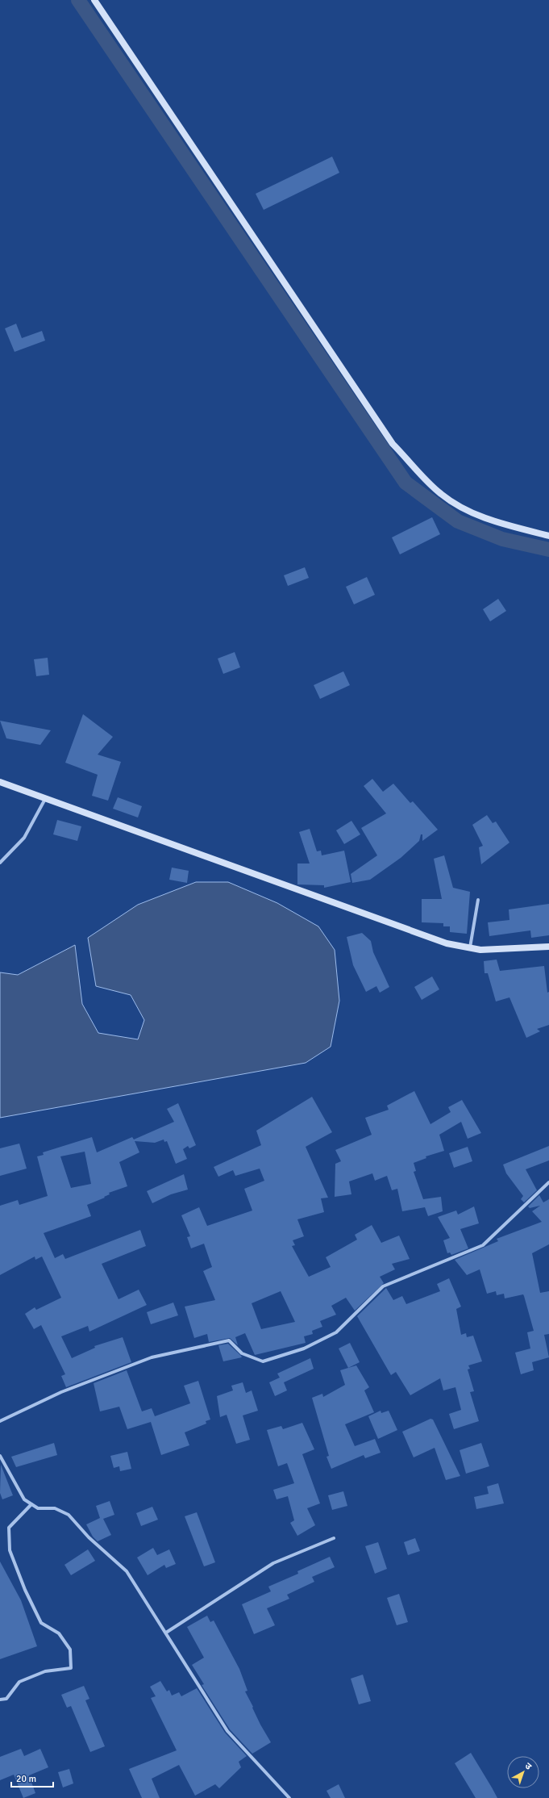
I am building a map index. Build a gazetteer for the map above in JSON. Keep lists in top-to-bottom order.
{
  "scale_bar": "20 m",
  "north": "top right"
}
